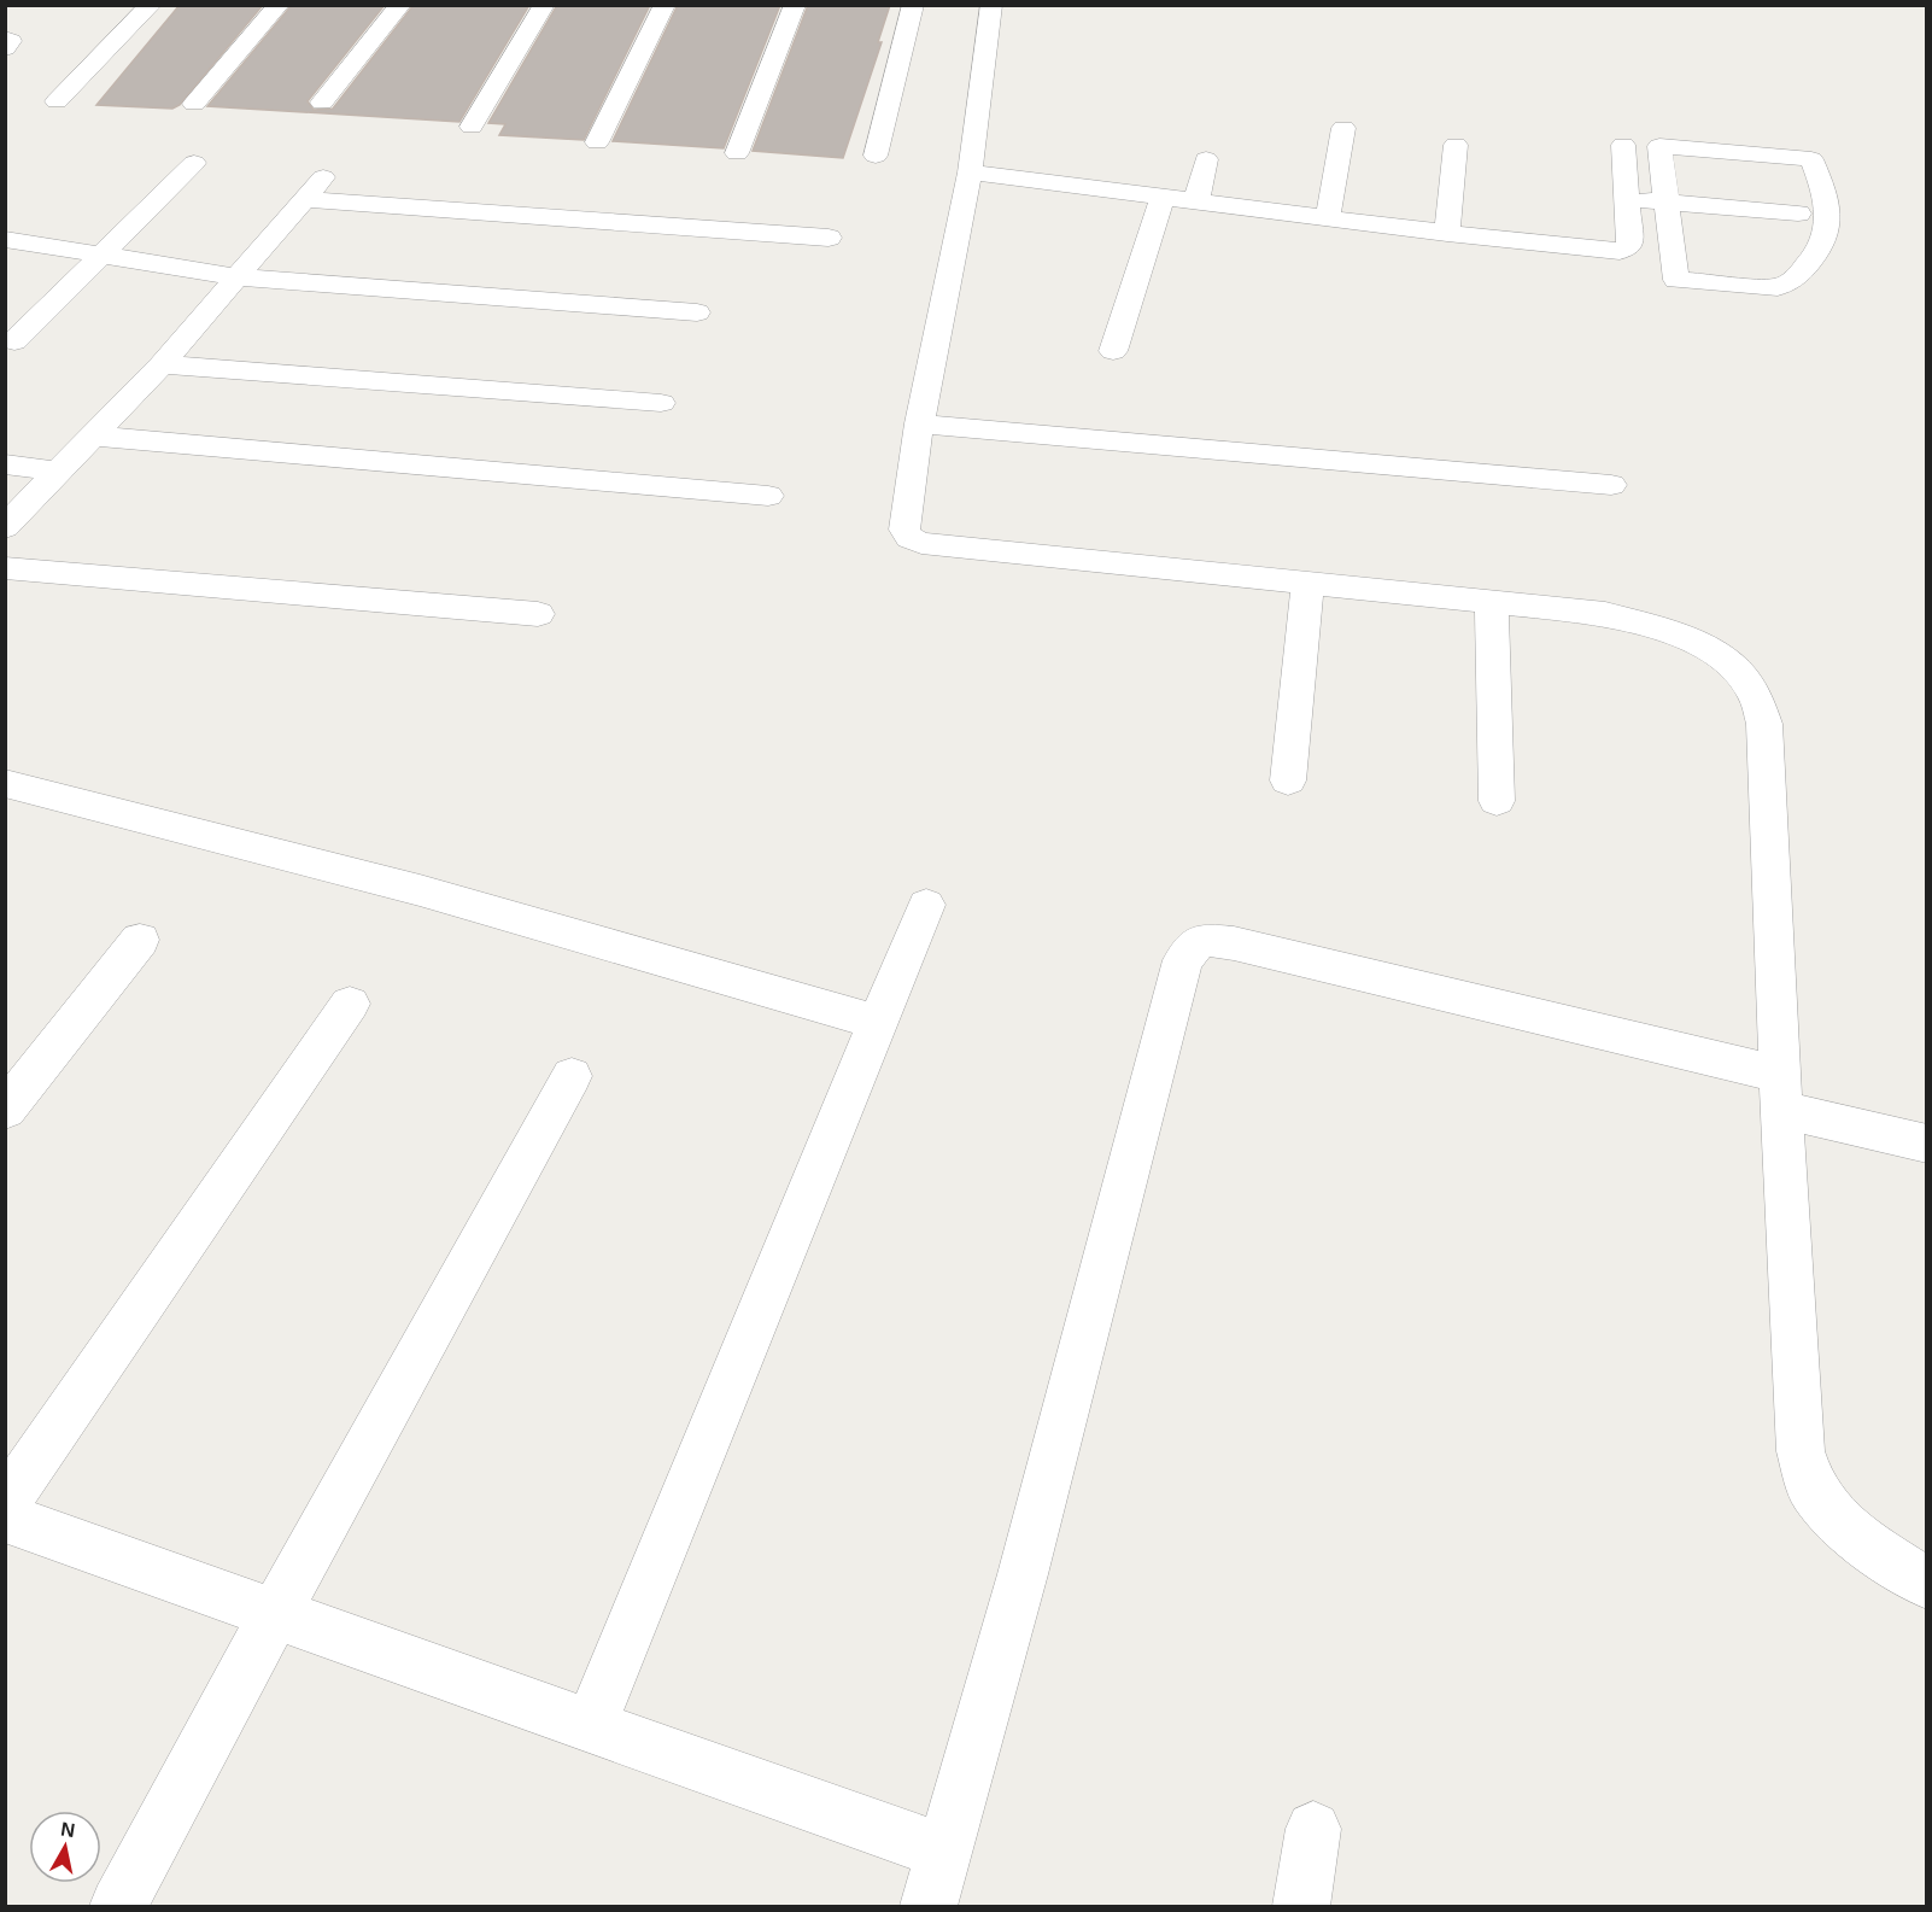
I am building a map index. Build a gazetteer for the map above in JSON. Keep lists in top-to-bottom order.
{
  "north": "top"
}
